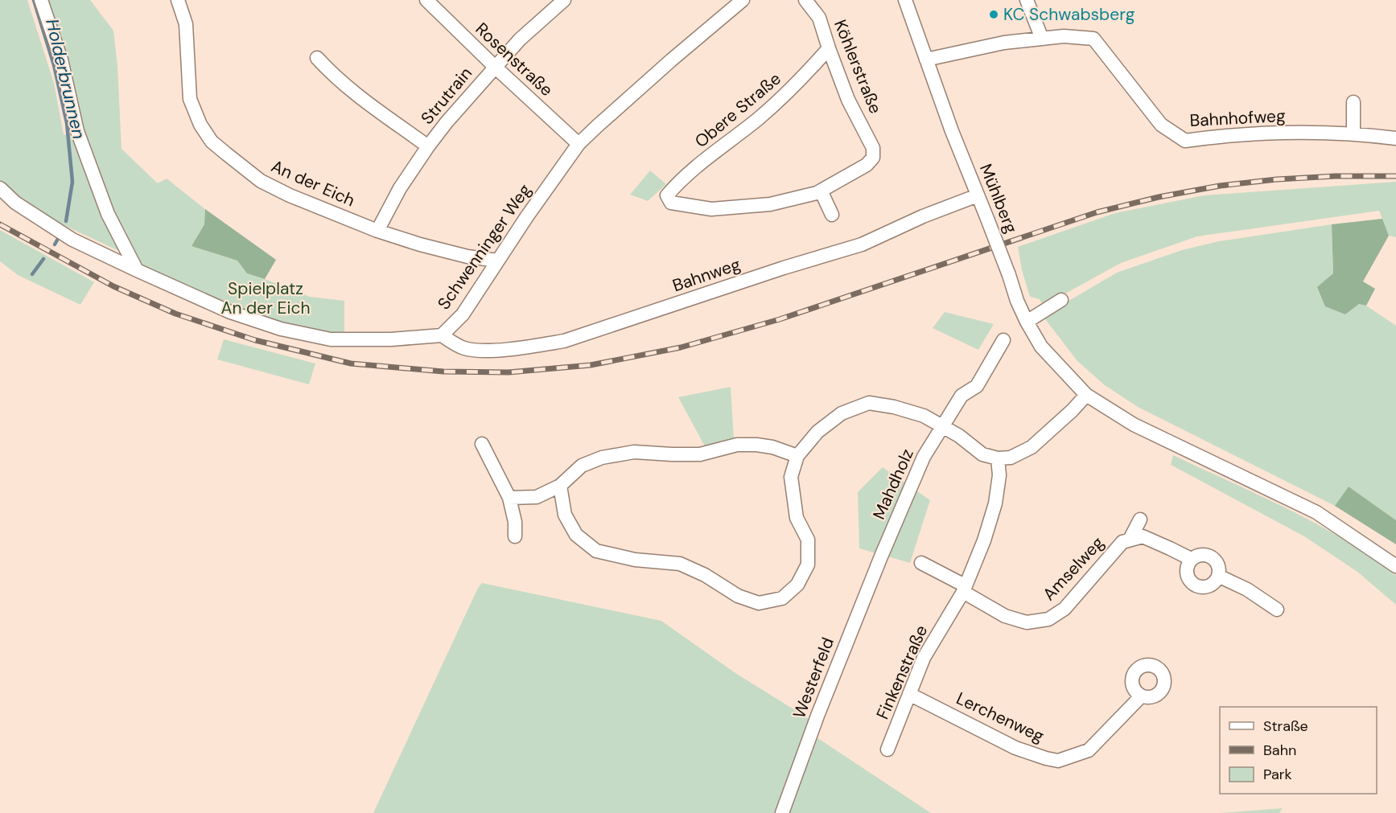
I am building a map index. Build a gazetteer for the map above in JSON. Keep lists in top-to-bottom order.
{
  "streets": {
    "street": [
      "Rosenstraße",
      "Köhlerstraße",
      "Strutrain",
      "Obere Straße",
      "Bahnhofweg",
      "An der Eich",
      "Mühlberg",
      "Schwenninger Weg",
      "Bahnweg",
      "Mahdholz",
      "Amselweg",
      "Finkenstraße",
      "Westerfeld",
      "Lerchenweg"
    ]
  },
  "crossings": [
    ["Rosenstraße", "Strutrain"],
    ["Rosenstraße", "Schwenninger Weg"],
    ["Köhlerstraße", "Obere Straße"],
    ["Strutrain", "An der Eich"],
    ["Bahnhofweg", "Mühlberg"],
    ["An der Eich", "Schwenninger Weg"],
    ["Mühlberg", "Bahnweg"],
    ["Schwenninger Weg", "Bahnweg"],
    ["Mahdholz", "Westerfeld"],
    ["Amselweg", "Finkenstraße"],
    ["Finkenstraße", "Lerchenweg"]
  ],
  "water": ["Holderbrunnen"],
  "parks": ["Spielplatz An der Eich"],
  "places": ["KC Schwabsberg"],
  "legend": ["Straße", "Bahn", "Park"]
}
